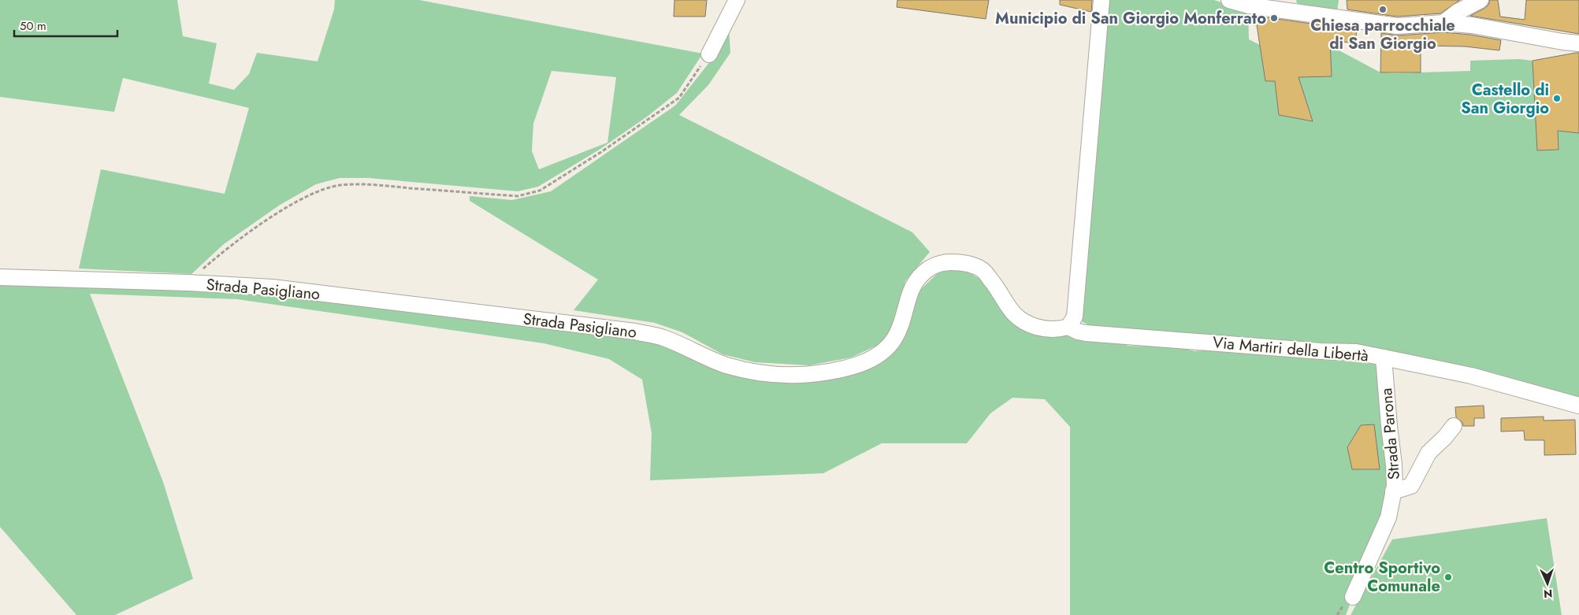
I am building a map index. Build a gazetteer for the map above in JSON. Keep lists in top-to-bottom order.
{
  "streets": {
    "street": ["Strada Pasigliano", "Via Martiri della Libertà", "Strada Parona"]
  },
  "crossings": [
    ["Strada Pasigliano", "Via Martiri della Libertà"],
    ["Via Martiri della Libertà", "Strada Parona"]
  ],
  "places": [
    "Chiesa parrocchiale di San Giorgio",
    "Municipio di San Giorgio Monferrato",
    "Castello di San Giorgio",
    "Centro Sportivo Comunale"
  ],
  "scale_bar": "50 m",
  "north": "bottom"
}
